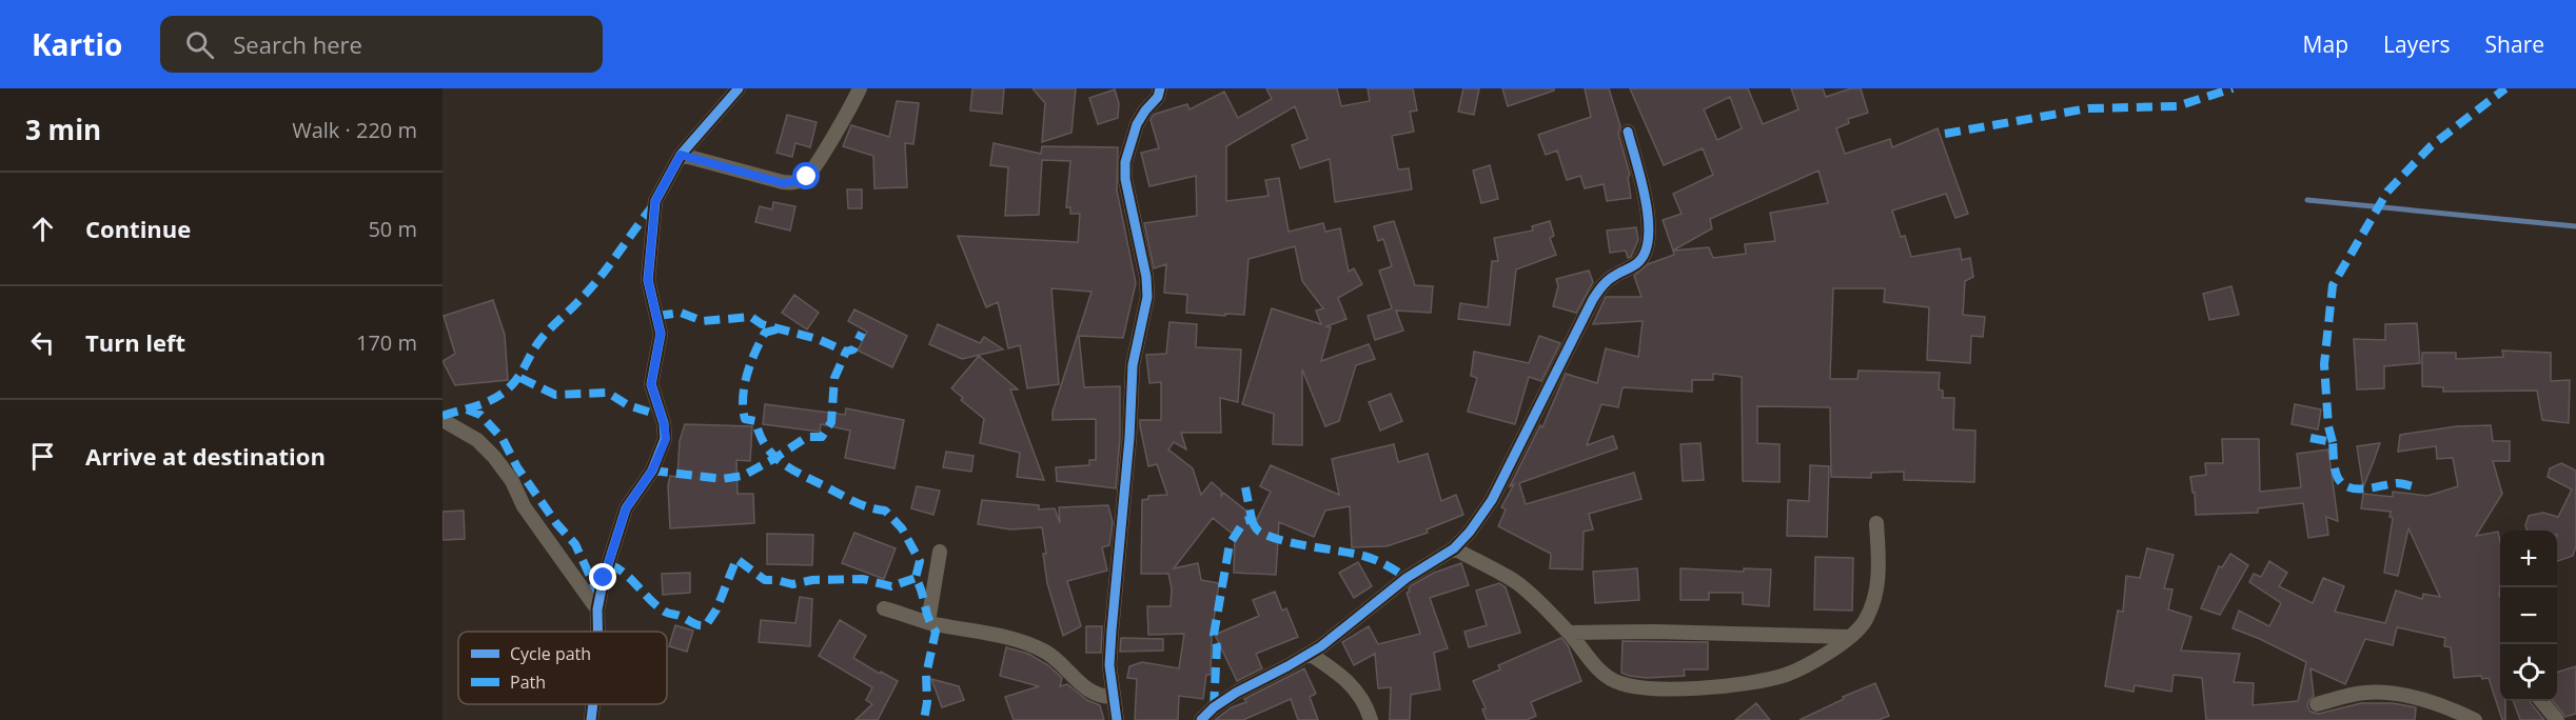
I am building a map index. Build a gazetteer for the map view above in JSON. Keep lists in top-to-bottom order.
{
  "legend": ["Cycle path", "Path"],
  "page": {
    "header": "Kartio",
    "search": "Search here",
    "nav": ["Map", "Layers", "Share"],
    "heading": ["3 min", "Walk · 220 m"],
    "list": [
      ["Continue", "50 m"],
      ["Turn left", "170 m"],
      "Arrive at destination"
    ],
    "map_buttons": ["+", "−"]
  }
}
